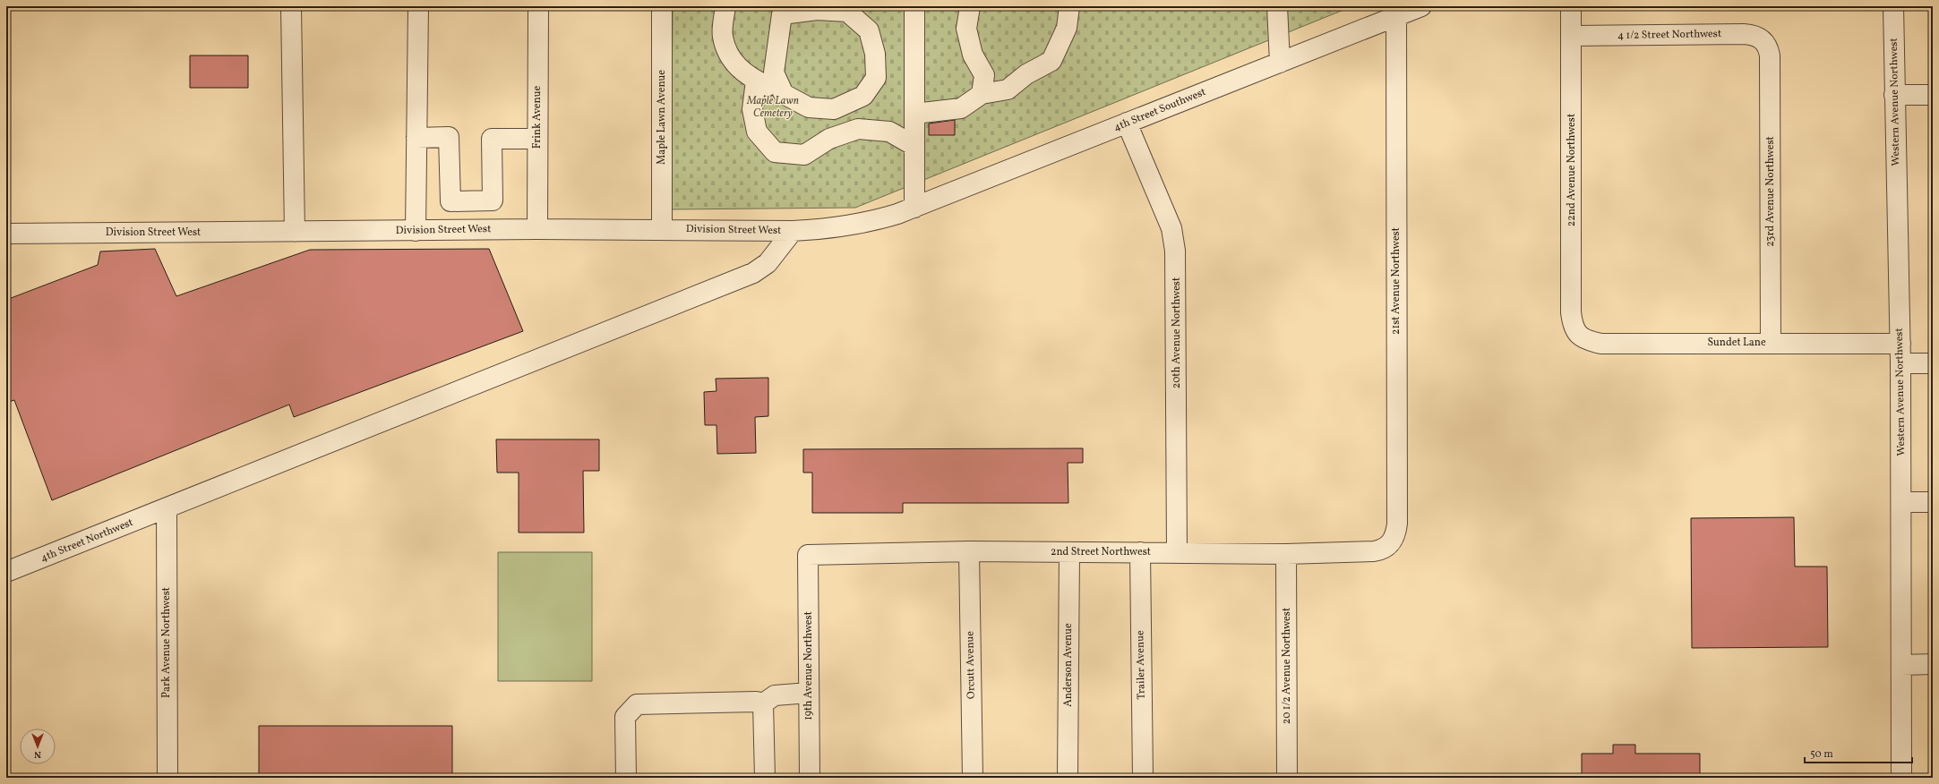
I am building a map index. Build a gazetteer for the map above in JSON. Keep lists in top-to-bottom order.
{
  "streets": {
    "street": [
      "4 1/2 Street Northwest",
      "Western Avenue Northwest",
      "4th Street Southwest",
      "Frink Avenue",
      "Maple Lawn Avenue",
      "22nd Avenue Northwest",
      "23rd Avenue Northwest",
      "Division Street West",
      "21st Avenue Northwest",
      "20th Avenue Northwest",
      "Sundet Lane",
      "4th Street Northwest",
      "2nd Street Northwest",
      "Park Avenue Northwest",
      "Orcutt Avenue",
      "Anderson Avenue",
      "Trailer Avenue",
      "19th Avenue Northwest",
      "20 1/2 Avenue Northwest"
    ]
  },
  "crossings": [
    ["4 1/2 Street Northwest", "22nd Avenue Northwest"],
    ["4 1/2 Street Northwest", "23rd Avenue Northwest"],
    ["Western Avenue Northwest", "Sundet Lane"],
    ["4th Street Southwest", "Division Street West"],
    ["4th Street Southwest", "21st Avenue Northwest"],
    ["4th Street Southwest", "20th Avenue Northwest"],
    ["Frink Avenue", "Division Street West"],
    ["Maple Lawn Avenue", "Division Street West"],
    ["22nd Avenue Northwest", "Sundet Lane"],
    ["23rd Avenue Northwest", "Sundet Lane"],
    ["Division Street West", "4th Street Northwest"],
    ["Division Street West", "Park Avenue Northwest"],
    ["21st Avenue Northwest", "2nd Street Northwest"],
    ["20th Avenue Northwest", "2nd Street Northwest"],
    ["4th Street Northwest", "Park Avenue Northwest"],
    ["2nd Street Northwest", "Orcutt Avenue"],
    ["2nd Street Northwest", "Anderson Avenue"],
    ["2nd Street Northwest", "Trailer Avenue"],
    ["2nd Street Northwest", "19th Avenue Northwest"],
    ["2nd Street Northwest", "20 1/2 Avenue Northwest"]
  ],
  "parks": ["Maple Lawn Cemetery"],
  "scale_bar": "50 m",
  "north": "bottom"
}
